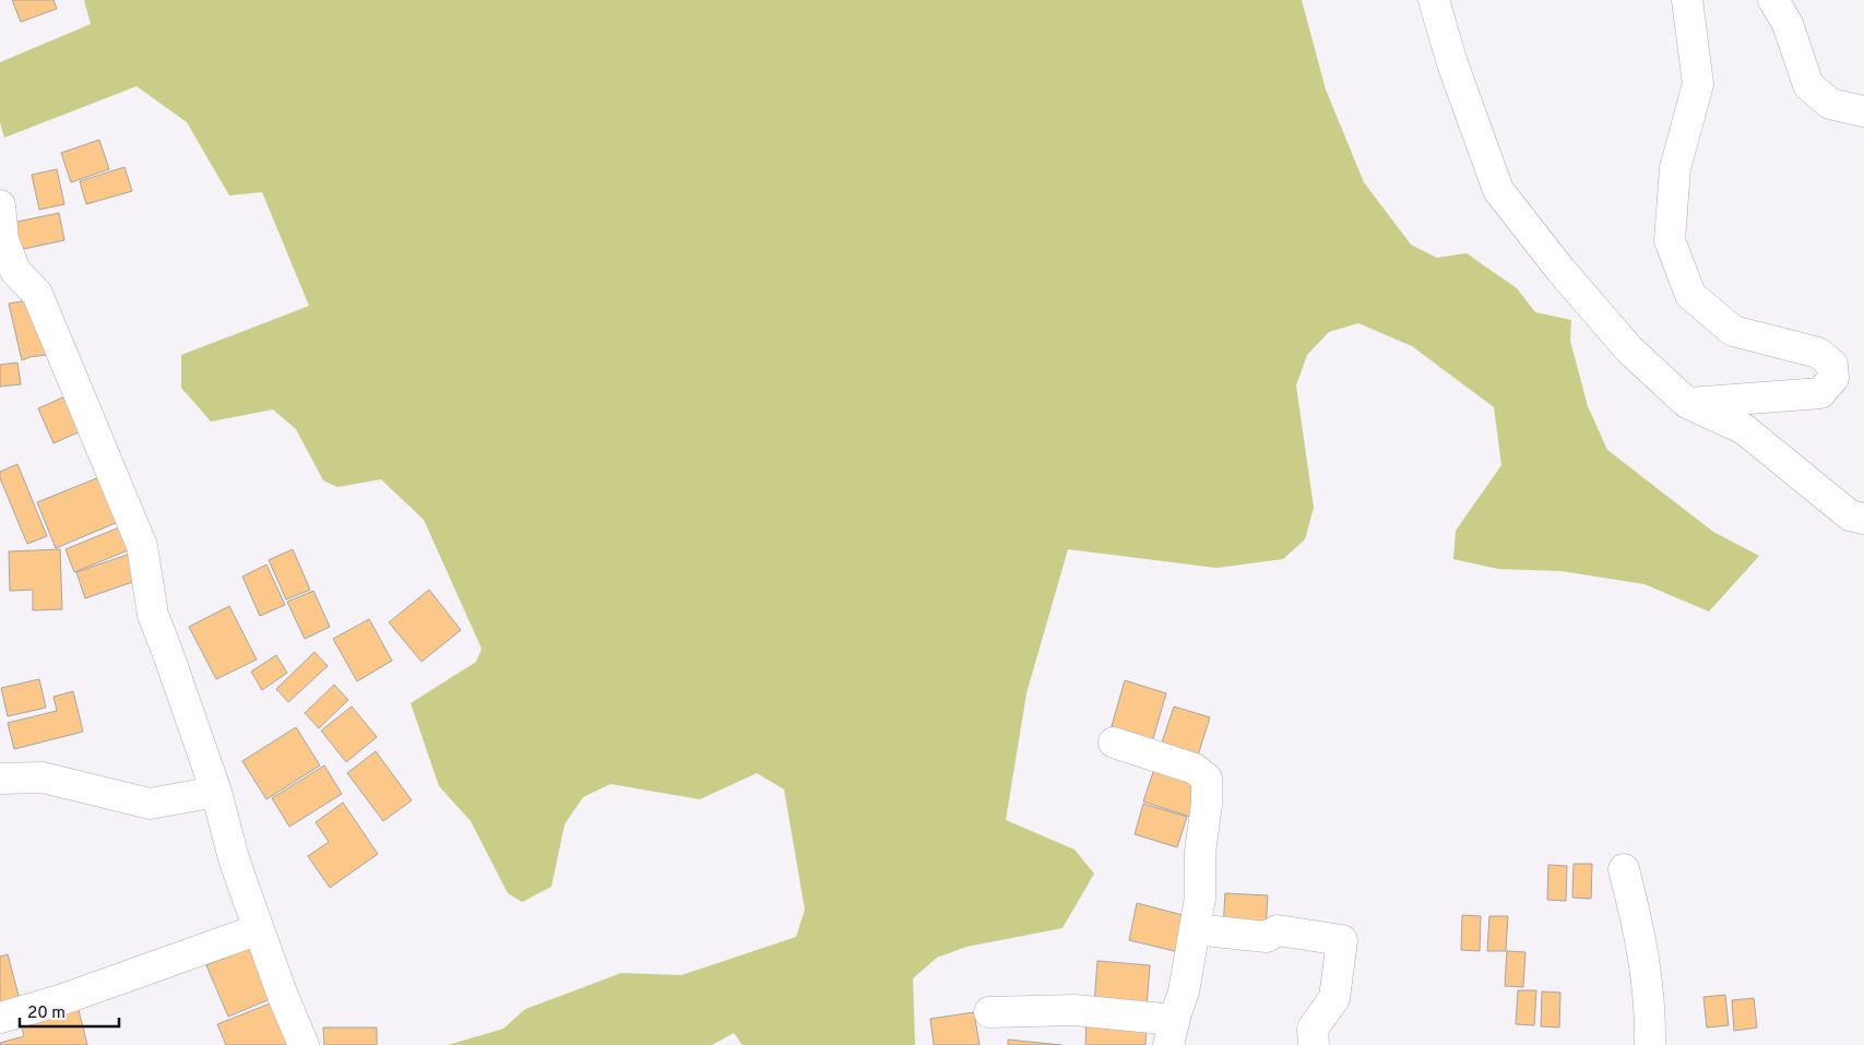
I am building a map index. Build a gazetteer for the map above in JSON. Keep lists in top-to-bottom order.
{
  "scale_bar": "20 m"
}
